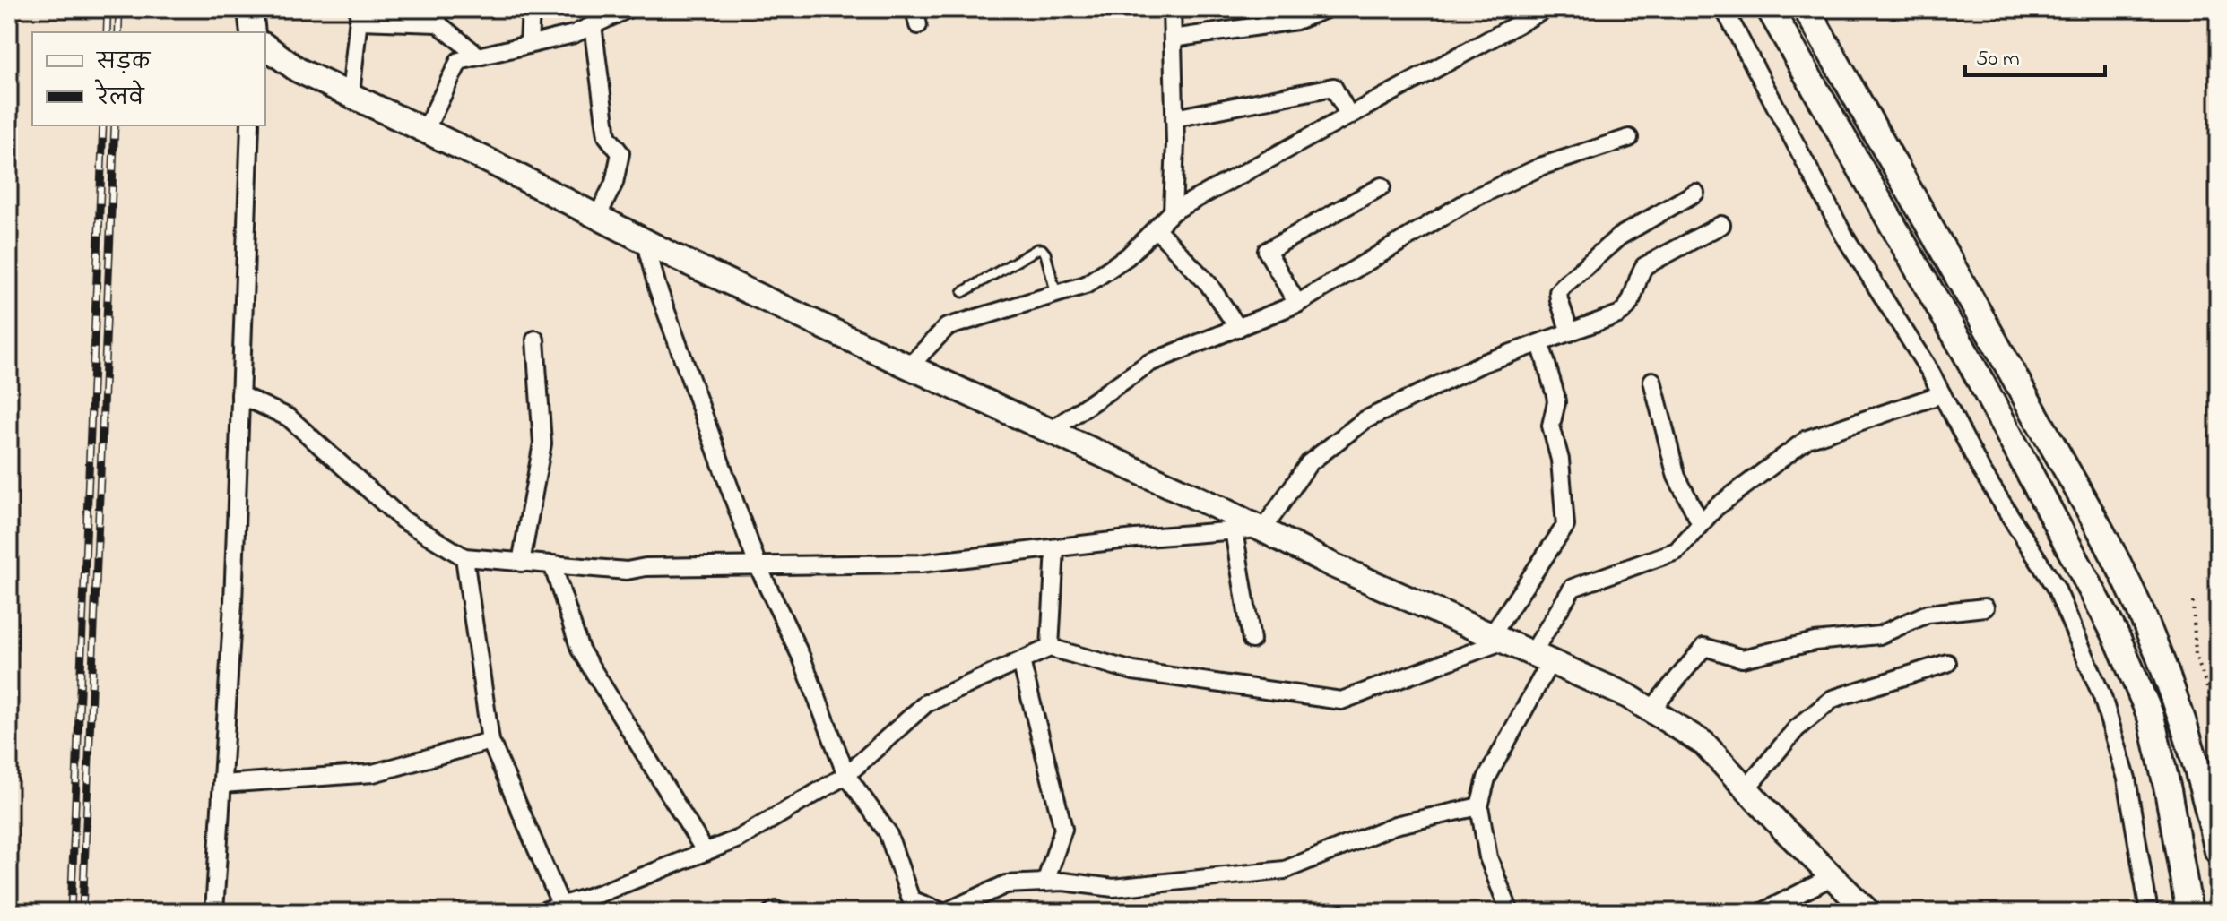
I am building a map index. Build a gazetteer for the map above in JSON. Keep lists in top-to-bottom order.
{
  "legend": ["सड़क", "रेलवे"],
  "scale_bar": "50 m"
}
